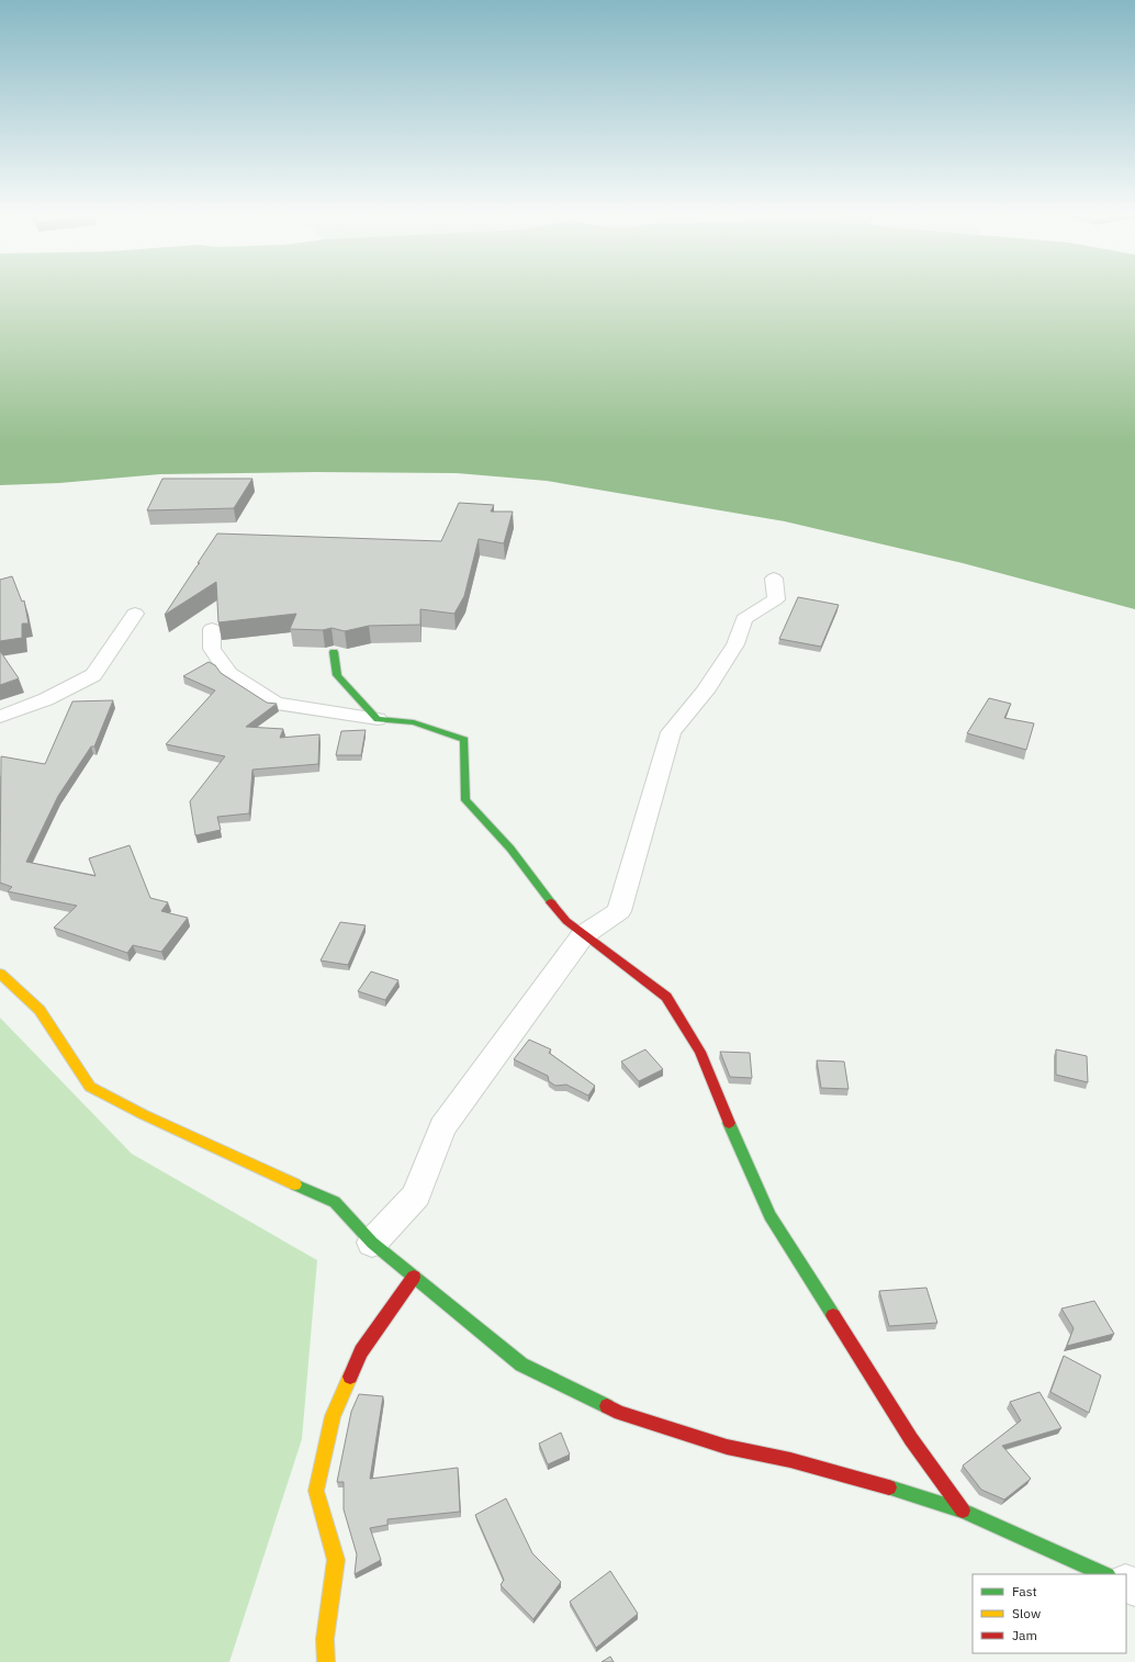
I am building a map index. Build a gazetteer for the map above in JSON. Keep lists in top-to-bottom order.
{
  "legend": ["Fast", "Slow", "Jam"]
}
